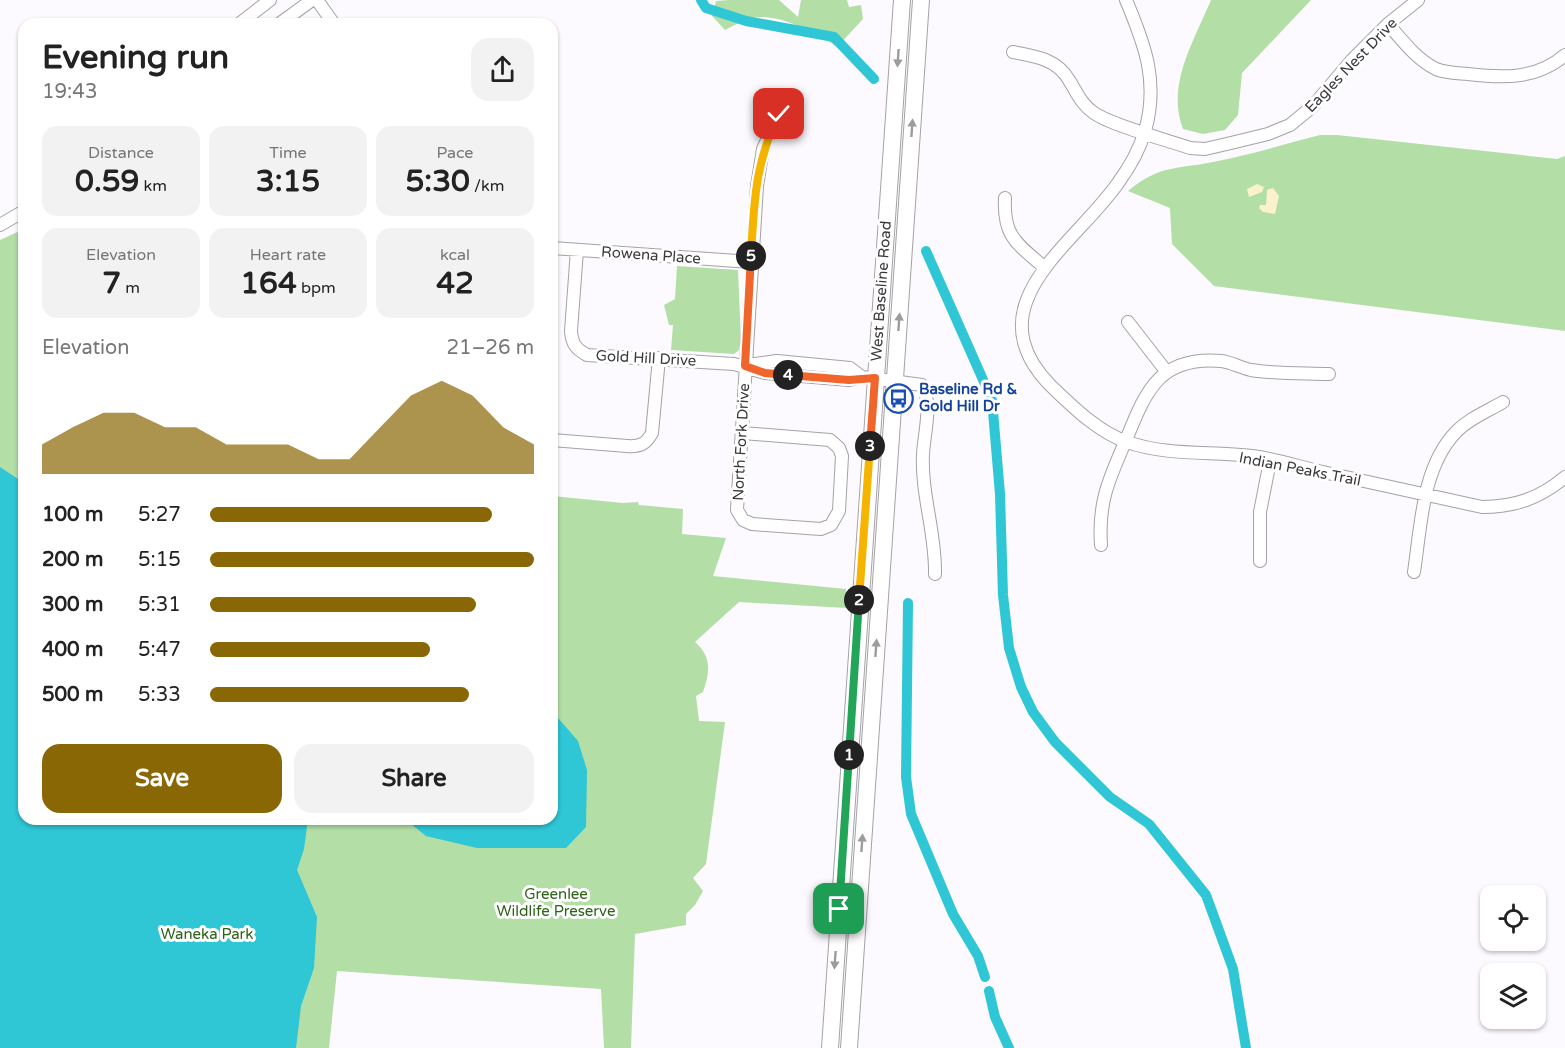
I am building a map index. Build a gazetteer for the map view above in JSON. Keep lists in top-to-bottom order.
{
  "streets": {
    "main road": ["West Baseline Road"],
    "street": [
      "Eagles Nest Drive",
      "Rowena Place",
      "Gold Hill Drive",
      "North Fork Drive",
      "Indian Peaks Trail"
    ]
  },
  "crossings": [
    ["Eagles Nest Drive", "Indian Peaks Trail"],
    ["Rowena Place", "Gold Hill Drive"],
    ["Rowena Place", "North Fork Drive"],
    ["West Baseline Road", "Gold Hill Drive"],
    ["Gold Hill Drive", "North Fork Drive"]
  ],
  "parks": ["Greenlee Wildlife Preserve", "Waneka Park"],
  "places": {
    "bus stop": ["Baseline Rd & Gold Hill Dr"]
  },
  "page": {
    "heading": ["Evening run", "19:43"],
    "stats": [
      ["Distance", "0.59 km"],
      ["Time", "3:15"],
      ["Pace", "5:30 /km"],
      ["Elevation", "7 m"],
      ["Heart rate", "164 bpm"],
      ["kcal", "42"]
    ],
    "pins": [
      "5",
      "4",
      "3",
      "2",
      "1"
    ],
    "chart": ["Elevation", "21–26 m"],
    "list": [
      {
        "name": "100 m",
        "note": "5:27"
      },
      {
        "name": "200 m",
        "note": "5:15"
      },
      {
        "name": "300 m",
        "note": "5:31"
      },
      {
        "name": "400 m",
        "note": "5:47"
      },
      {
        "name": "500 m",
        "note": "5:33"
      }
    ],
    "buttons": ["Save", "Share"]
  }
}
